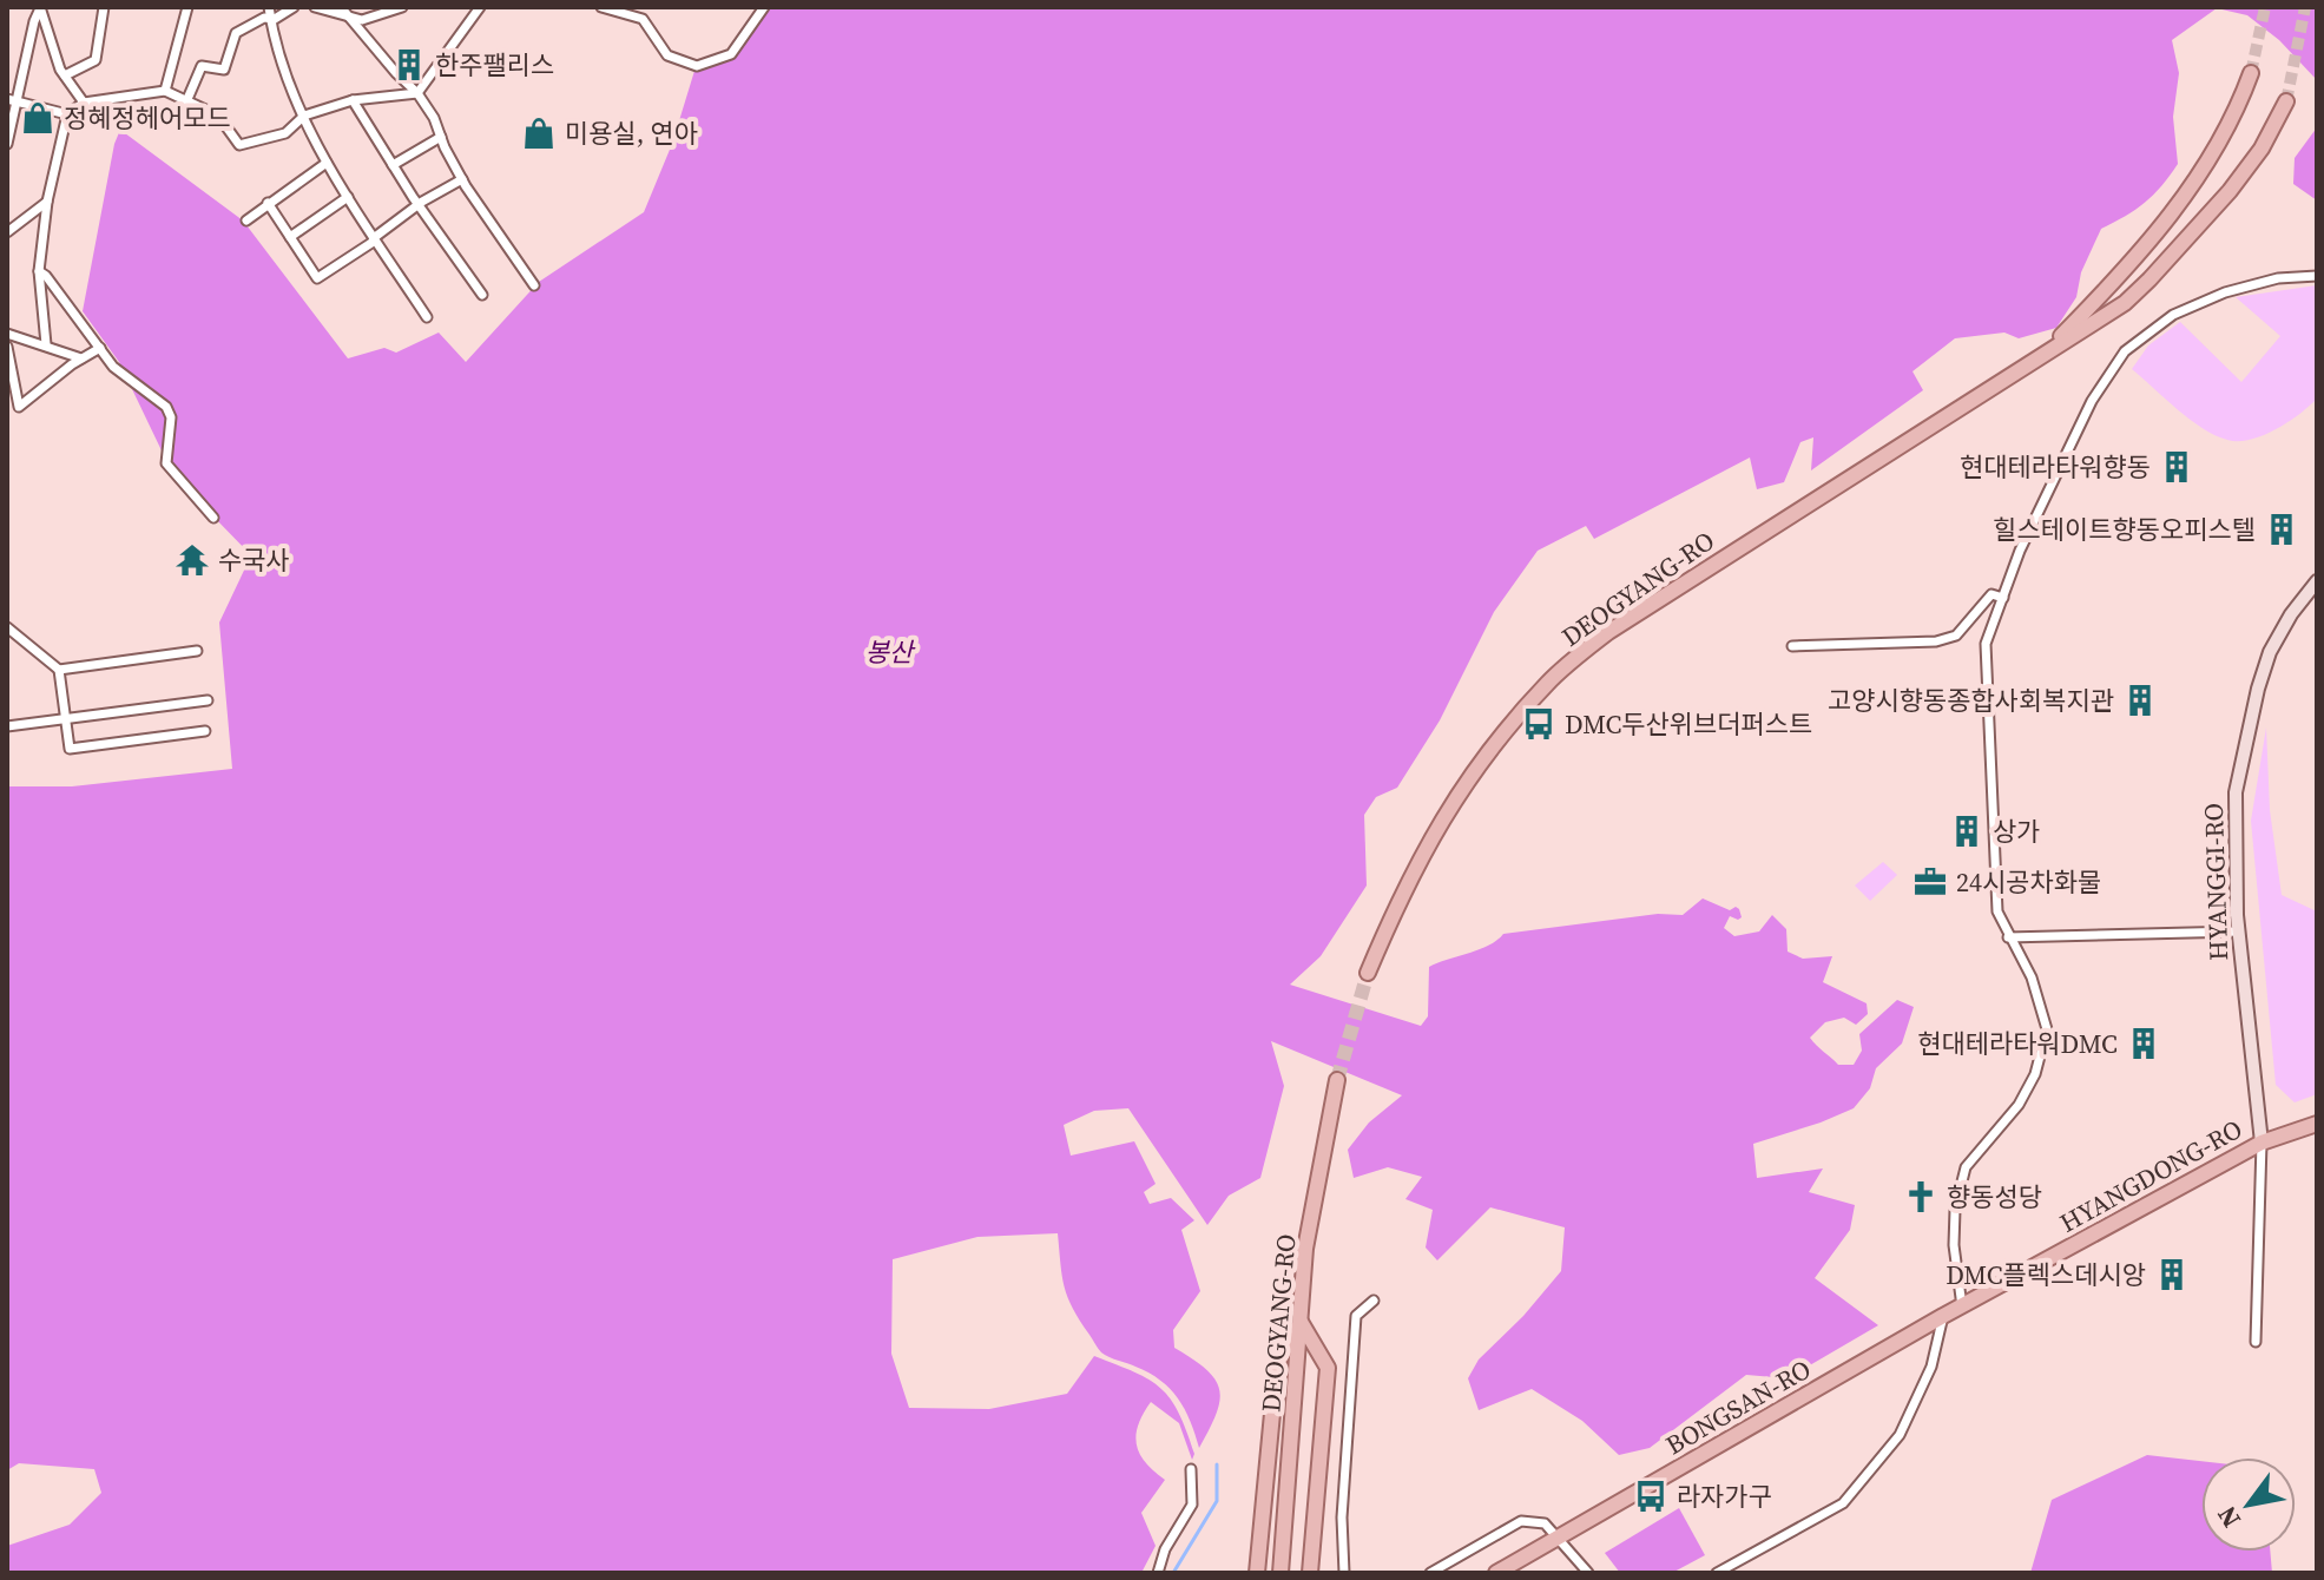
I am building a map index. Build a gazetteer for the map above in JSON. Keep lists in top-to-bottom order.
{
  "streets": {
    "main road": [
      "DEOGYANG-RO",
      "HYANGGI-RO",
      "HYANGDONG-RO",
      "BONGSAN-RO"
    ]
  },
  "crossings": [
    ["HYANGGI-RO", "HYANGDONG-RO"],
    ["HYANGDONG-RO", "BONGSAN-RO"]
  ],
  "parks": ["봉산"],
  "places": {
    "building": [
      "한주팰리스",
      "현대테라타워향동",
      "힐스테이트향동오피스텔",
      "고양시향동종합사회복지관",
      "상가",
      "현대테라타워DMC",
      "DMC플렉스데시앙"
    ],
    "shop": ["정혜정헤어모드", "미용실, 연아"],
    "temple": ["수국사"],
    "bus stop": ["DMC두산위브더퍼스트", "라자가구"],
    "office": ["24시공차화물"],
    "church": ["향동성당"]
  },
  "north": "bottom left"
}
